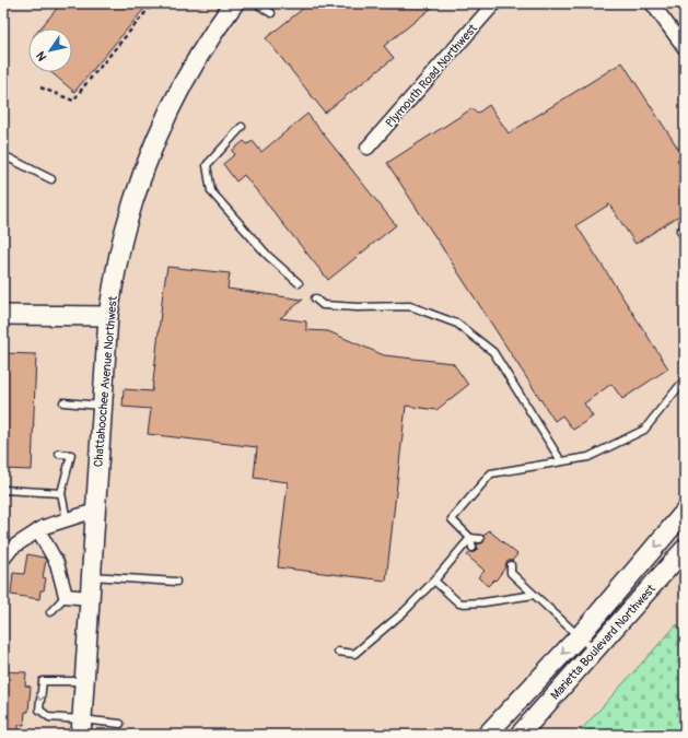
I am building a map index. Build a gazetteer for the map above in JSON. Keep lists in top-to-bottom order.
{
  "streets": {
    "street": ["Plymouth Road Northwest", "Chattahoochee Avenue Northwest", "Marietta Boulevard Northwest"]
  },
  "north": "bottom left"
}
